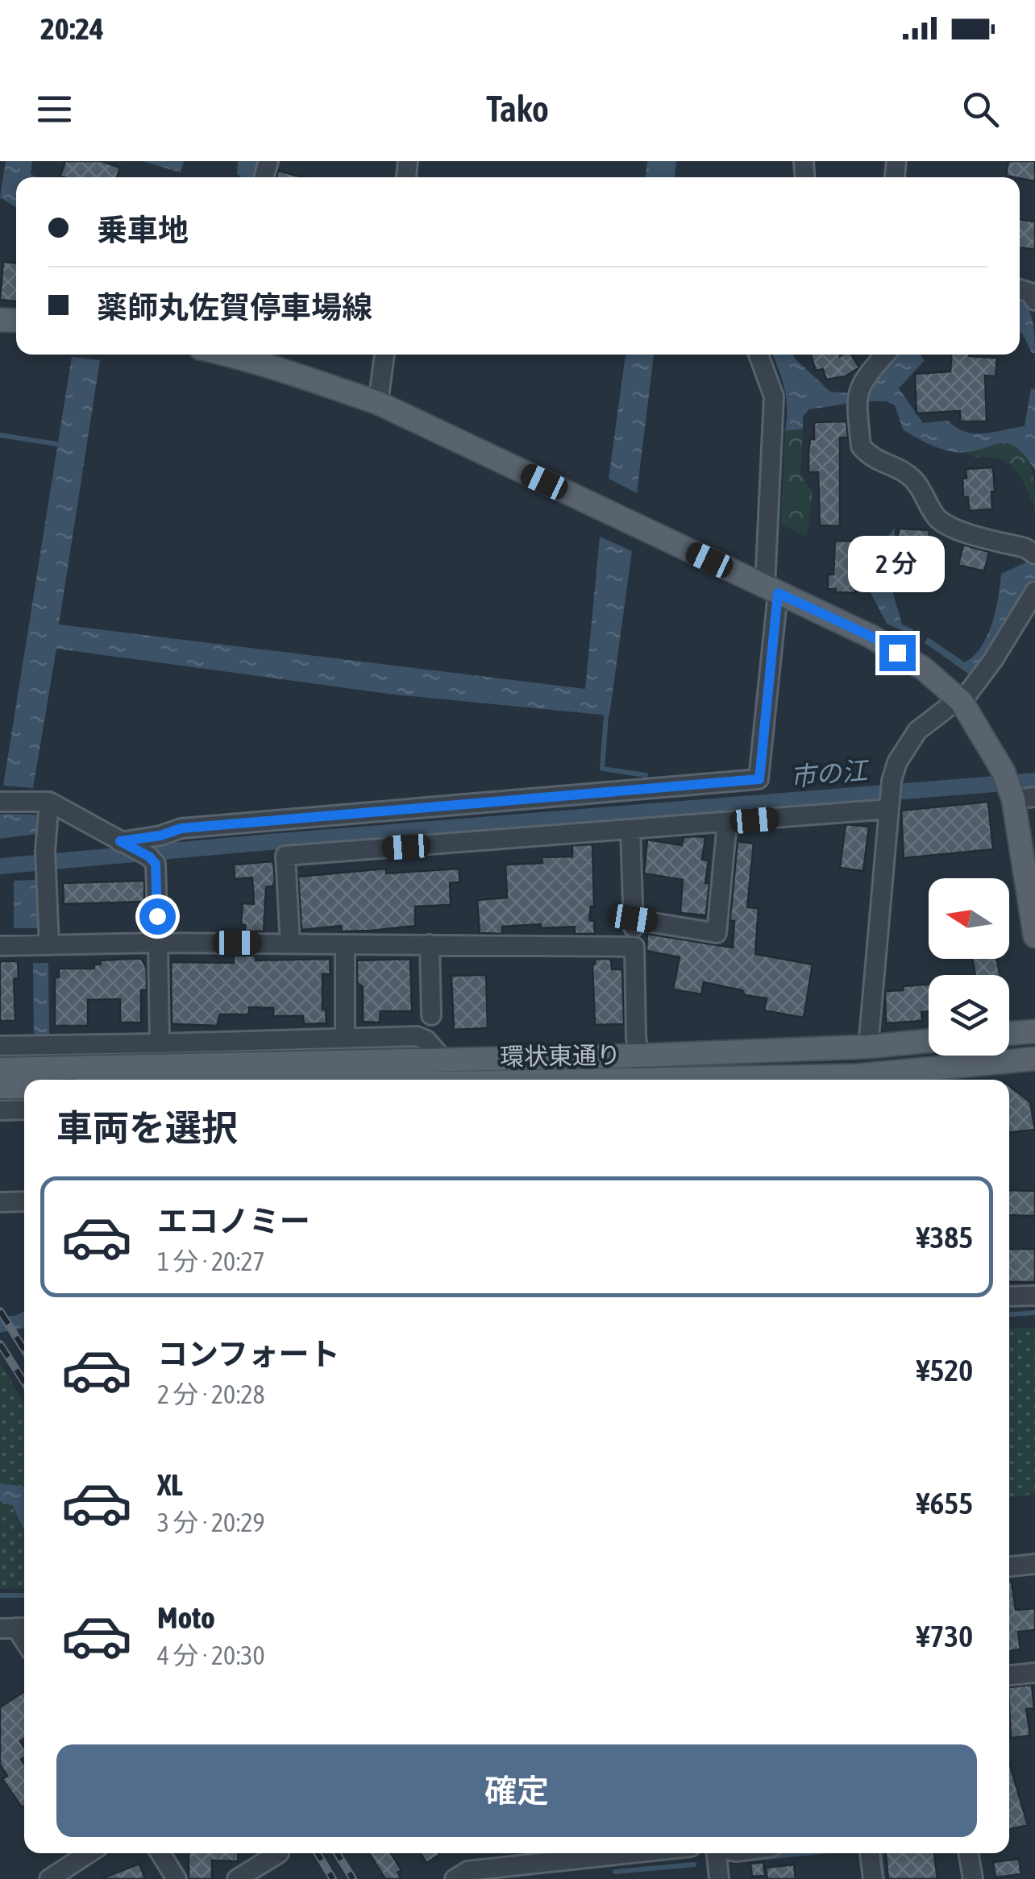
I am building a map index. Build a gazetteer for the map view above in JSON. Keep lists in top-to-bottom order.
{
  "streets": {
    "main road": ["環状東通り"]
  },
  "water": ["市の江"],
  "north": "left",
  "page": {
    "status": "20:24",
    "header": "Tako",
    "banner": ["乗車地", "薬師丸佐賀停車場線"],
    "bubble": "2 分",
    "heading": "車両を選択",
    "list": [
      {
        "name": "エコノミー",
        "note": "1 分 · 20:27",
        "value": "¥385"
      },
      {
        "name": "コンフォート",
        "note": "2 分 · 20:28",
        "value": "¥520"
      },
      {
        "name": "XL",
        "note": "3 分 · 20:29",
        "value": "¥655"
      },
      {
        "name": "Moto",
        "note": "4 分 · 20:30",
        "value": "¥730"
      }
    ],
    "buttons": "確定"
  }
}
